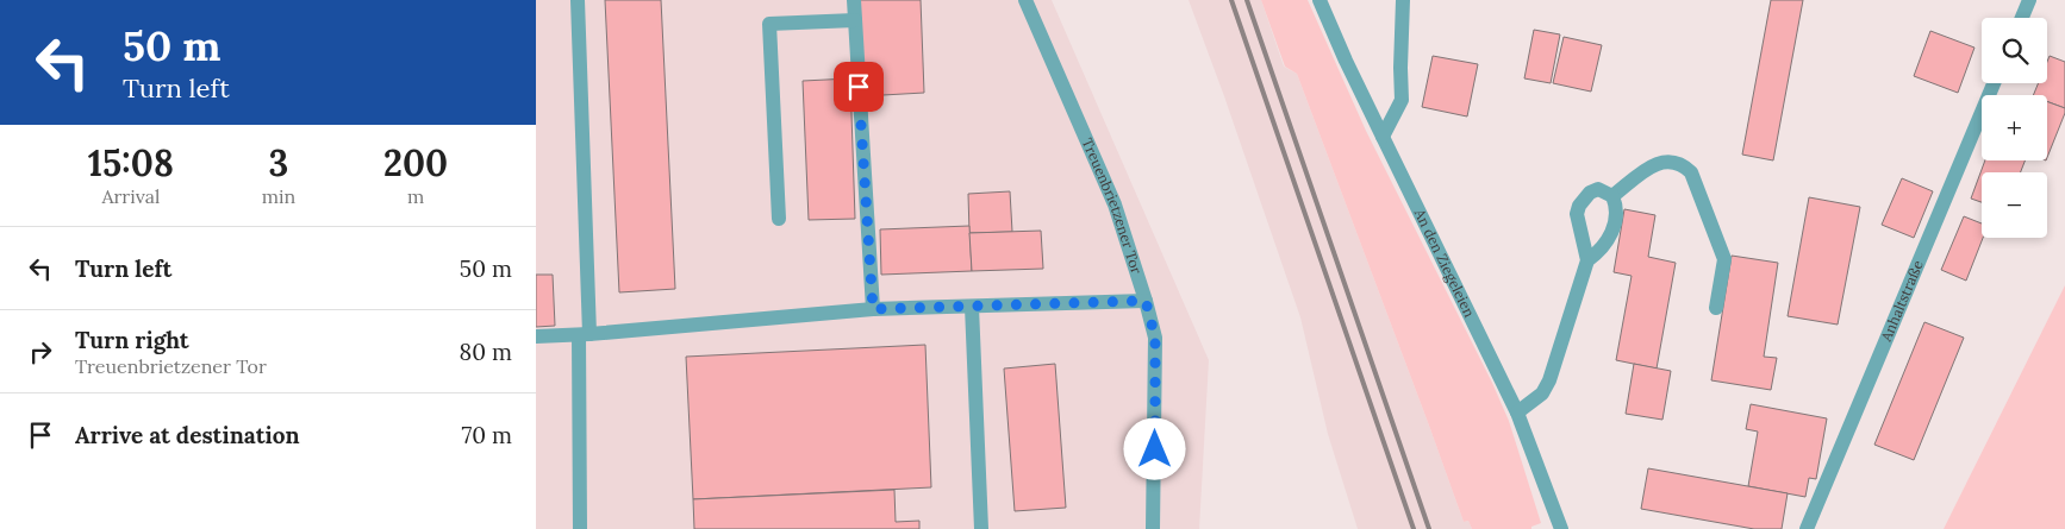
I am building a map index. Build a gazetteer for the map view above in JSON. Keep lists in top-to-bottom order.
{
  "streets": {
    "street": ["Treuenbrietzener Tor", "An den Ziegeleien", "Anhaltstraße"]
  },
  "page": {
    "turn": ["50 m", "Turn left"],
    "map_buttons": ["+", "−"],
    "eta": [
      "15:08",
      "Arrival",
      "3",
      "min",
      "200",
      "m"
    ],
    "list": [
      {
        "name": "Turn left",
        "value": "50 m"
      },
      {
        "name": "Turn right",
        "note": "Treuenbrietzener Tor",
        "value": "80 m"
      },
      {
        "name": "Arrive at destination",
        "value": "70 m"
      }
    ]
  }
}
